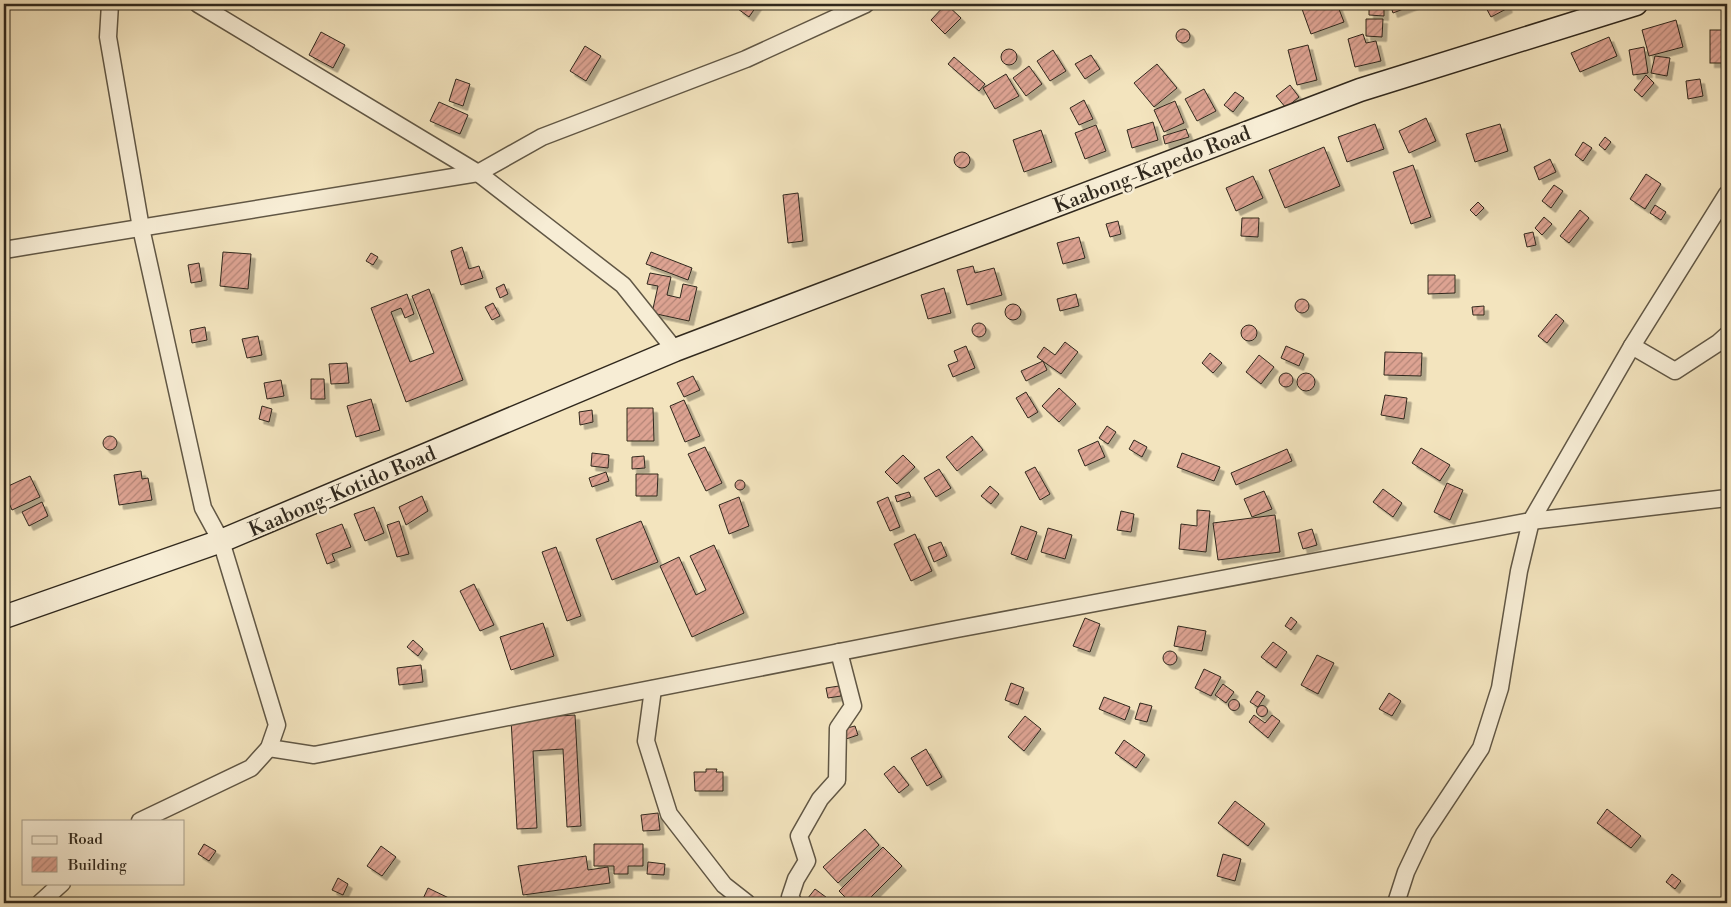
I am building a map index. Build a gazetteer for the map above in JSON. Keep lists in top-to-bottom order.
{
  "streets": {
    "main road": ["Kaabong-Kapedo Road", "Kaabong-Kotido Road"]
  },
  "crossings": [
    ["Kaabong-Kapedo Road", "Kaabong-Kotido Road"]
  ],
  "legend": ["Road", "Building"]
}
